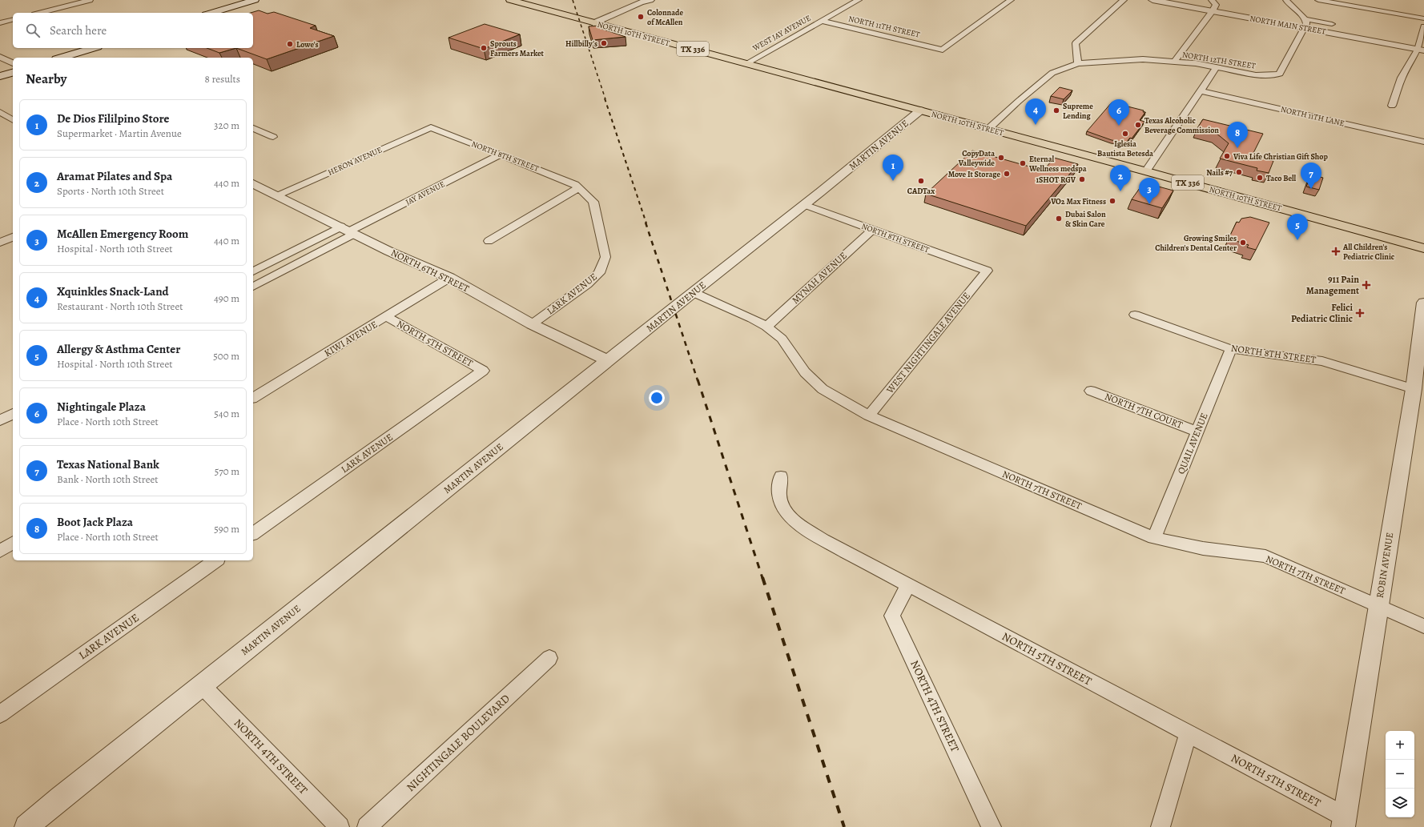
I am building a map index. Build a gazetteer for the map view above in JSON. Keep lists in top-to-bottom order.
{
  "streets": {
    "main road": ["NORTH 10TH STREET", "TX 336"],
    "street": [
      "NORTH MAIN STREET",
      "NORTH 11TH STREET",
      "WEST JAY AVENUE",
      "NORTH 12TH STREET",
      "NORTH 11TH LANE",
      "MARTIN AVENUE",
      "NORTH 8TH STREET",
      "HERON AVENUE",
      "JAY AVENUE",
      "NORTH 6TH STREET",
      "MYNAH AVENUE",
      "LARK AVENUE",
      "KIWI AVENUE",
      "WEST NIGHTINGALE AVENUE",
      "NORTH 5TH STREET",
      "NORTH 7TH COURT",
      "QUAIL AVENUE",
      "NORTH 7TH STREET",
      "ROBIN AVENUE",
      "NORTH 4TH STREET",
      "NIGHTINGALE BOULEVARD"
    ]
  },
  "crossings": [
    ["NORTH MAIN STREET", "NORTH 12TH STREET"],
    ["NORTH 11TH STREET", "WEST JAY AVENUE"],
    ["WEST JAY AVENUE", "NORTH 10TH STREET"],
    ["NORTH 10TH STREET", "NORTH 12TH STREET"],
    ["NORTH 10TH STREET", "MARTIN AVENUE"],
    ["MARTIN AVENUE", "NORTH 8TH STREET"],
    ["MARTIN AVENUE", "NORTH 6TH STREET"],
    ["MARTIN AVENUE", "NORTH 7TH STREET"],
    ["MARTIN AVENUE", "NORTH 4TH STREET"],
    ["NORTH 8TH STREET", "HERON AVENUE"],
    ["NORTH 8TH STREET", "JAY AVENUE"],
    ["NORTH 8TH STREET", "MYNAH AVENUE"],
    ["NORTH 8TH STREET", "LARK AVENUE"],
    ["NORTH 8TH STREET", "WEST NIGHTINGALE AVENUE"],
    ["NORTH 8TH STREET", "QUAIL AVENUE"],
    ["NORTH 8TH STREET", "ROBIN AVENUE"],
    ["HERON AVENUE", "NORTH 6TH STREET"],
    ["JAY AVENUE", "NORTH 6TH STREET"],
    ["NORTH 6TH STREET", "LARK AVENUE"],
    ["NORTH 6TH STREET", "KIWI AVENUE"],
    ["MYNAH AVENUE", "NORTH 7TH STREET"],
    ["LARK AVENUE", "NORTH 5TH STREET"],
    ["KIWI AVENUE", "NORTH 5TH STREET"],
    ["WEST NIGHTINGALE AVENUE", "NORTH 7TH STREET"],
    ["NORTH 5TH STREET", "ROBIN AVENUE"],
    ["NORTH 5TH STREET", "NORTH 4TH STREET"],
    ["NORTH 7TH COURT", "QUAIL AVENUE"],
    ["QUAIL AVENUE", "NORTH 7TH STREET"],
    ["NORTH 7TH STREET", "ROBIN AVENUE"]
  ],
  "places": {
    "other": [
      "Colonnade of McAllen",
      "Hillbilly's",
      "Lowe's",
      "Sprouts Farmers Market",
      "Supreme Lending",
      "Texas Alcoholic Beverage Commission",
      "Iglesia Bautista Betesda",
      "Viva Life Christian Gift Shop",
      "CopyData Valleywide",
      "Eternal Wellness medspa",
      "Nails #7",
      "Move It Storage",
      "Taco Bell",
      "1SHOT RGV",
      "CADTax",
      "VO2 Max Fitness",
      "Dubai Salon & Skin Care",
      "Growing Smiles Children's Dental Center"
    ],
    "health": ["All Children's Pediatric Clinic", "911 Pain Management", "Felici Pediatric Clinic"]
  },
  "page": {
    "search": "Search here",
    "heading": ["Nearby", "8 results"],
    "pins": [
      "4",
      "6",
      "8",
      "1",
      "7",
      "2",
      "3",
      "5"
    ],
    "list": [
      {
        "mark": "1",
        "name": "De Dios Fililpino Store",
        "note": "Supermarket · Martin Avenue",
        "value": "320 m"
      },
      {
        "mark": "2",
        "name": "Aramat Pilates and Spa",
        "note": "Sports · North 10th Street",
        "value": "440 m"
      },
      {
        "mark": "3",
        "name": "McAllen Emergency Room",
        "note": "Hospital · North 10th Street",
        "value": "440 m"
      },
      {
        "mark": "4",
        "name": "Xquinkles Snack-Land",
        "note": "Restaurant · North 10th Street",
        "value": "490 m"
      },
      {
        "mark": "5",
        "name": "Allergy & Asthma Center",
        "note": "Hospital · North 10th Street",
        "value": "500 m"
      },
      {
        "mark": "6",
        "name": "Nightingale Plaza",
        "note": "Place · North 10th Street",
        "value": "540 m"
      },
      {
        "mark": "7",
        "name": "Texas National Bank",
        "note": "Bank · North 10th Street",
        "value": "570 m"
      },
      {
        "mark": "8",
        "name": "Boot Jack Plaza",
        "note": "Place · North 10th Street",
        "value": "590 m"
      }
    ],
    "map_buttons": ["+", "−"]
  }
}
